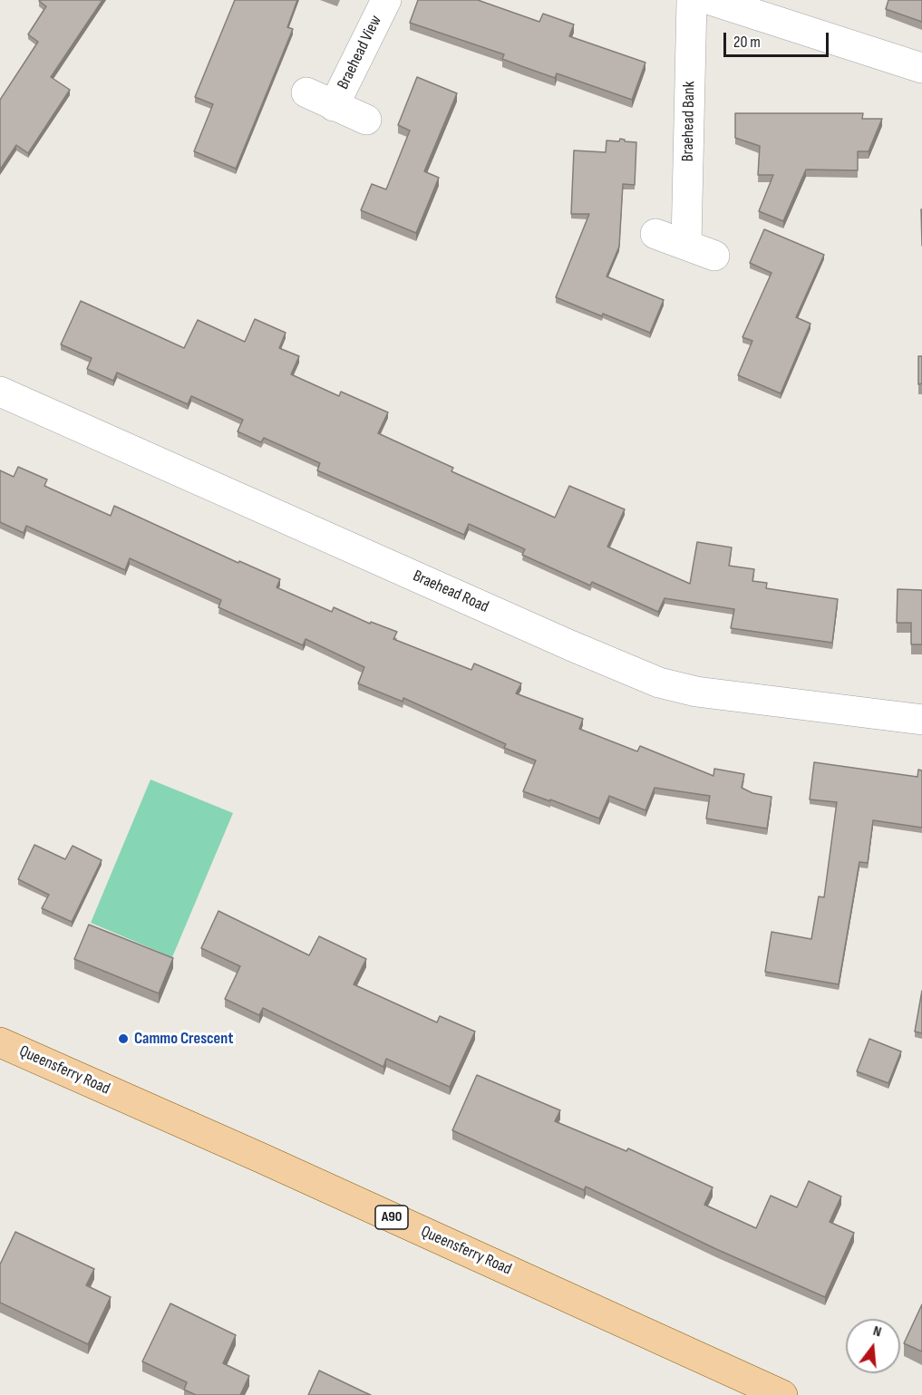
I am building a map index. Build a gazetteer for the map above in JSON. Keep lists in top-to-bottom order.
{
  "streets": {
    "main road": ["Queensferry Road", "A90"],
    "street": ["Braehead View", "Braehead Bank", "Braehead Road"]
  },
  "places": ["Cammo Crescent"],
  "scale_bar": "20 m",
  "north": "top"
}
